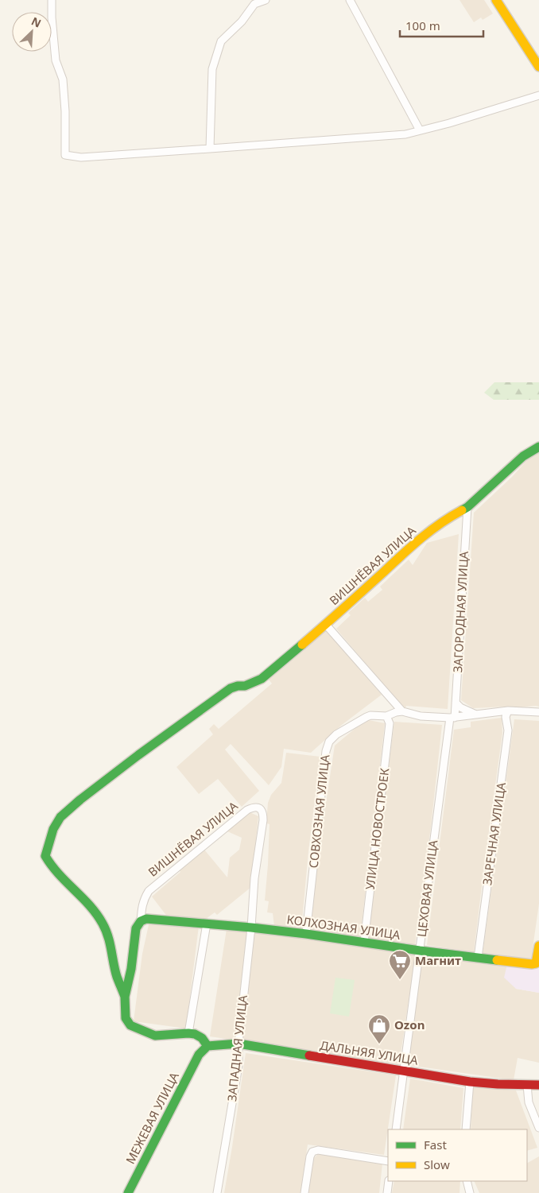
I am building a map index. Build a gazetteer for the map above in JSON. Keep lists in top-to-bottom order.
{
  "streets": {
    "street": [
      "ВИШНЁВАЯ УЛИЦА",
      "ЗАГОРОДНАЯ УЛИЦА",
      "СОВХОЗНАЯ УЛИЦА",
      "УЛИЦА НОВОСТРОЕК",
      "ЗАРЕЧНАЯ УЛИЦА",
      "ЦЕХОВАЯ УЛИЦА",
      "КОЛХОЗНАЯ УЛИЦА",
      "ЗАПАДНАЯ УЛИЦА",
      "ДАЛЬНЯЯ УЛИЦА",
      "МЕЖЕВАЯ УЛИЦА"
    ]
  },
  "crossings": [
    ["ВИШНЁВАЯ УЛИЦА", "ЗАГОРОДНАЯ УЛИЦА"],
    ["ВИШНЁВАЯ УЛИЦА", "КОЛХОЗНАЯ УЛИЦА"],
    ["ВИШНЁВАЯ УЛИЦА", "ЗАПАДНАЯ УЛИЦА"],
    ["ЗАГОРОДНАЯ УЛИЦА", "СОВХОЗНАЯ УЛИЦА"],
    ["ЗАГОРОДНАЯ УЛИЦА", "ЦЕХОВАЯ УЛИЦА"],
    ["СОВХОЗНАЯ УЛИЦА", "УЛИЦА НОВОСТРОЕК"],
    ["СОВХОЗНАЯ УЛИЦА", "ЗАРЕЧНАЯ УЛИЦА"],
    ["СОВХОЗНАЯ УЛИЦА", "ЦЕХОВАЯ УЛИЦА"],
    ["СОВХОЗНАЯ УЛИЦА", "КОЛХОЗНАЯ УЛИЦА"],
    ["УЛИЦА НОВОСТРОЕК", "КОЛХОЗНАЯ УЛИЦА"],
    ["ЗАРЕЧНАЯ УЛИЦА", "КОЛХОЗНАЯ УЛИЦА"],
    ["ЦЕХОВАЯ УЛИЦА", "КОЛХОЗНАЯ УЛИЦА"],
    ["ЦЕХОВАЯ УЛИЦА", "ДАЛЬНЯЯ УЛИЦА"],
    ["КОЛХОЗНАЯ УЛИЦА", "ЗАПАДНАЯ УЛИЦА"],
    ["ЗАПАДНАЯ УЛИЦА", "ДАЛЬНЯЯ УЛИЦА"],
    ["ДАЛЬНЯЯ УЛИЦА", "МЕЖЕВАЯ УЛИЦА"]
  ],
  "places": {
    "supermarket": ["Магнит"],
    "shop": ["Ozon"]
  },
  "legend": ["Fast", "Slow"],
  "scale_bar": "100 m",
  "north": "top right"
}
